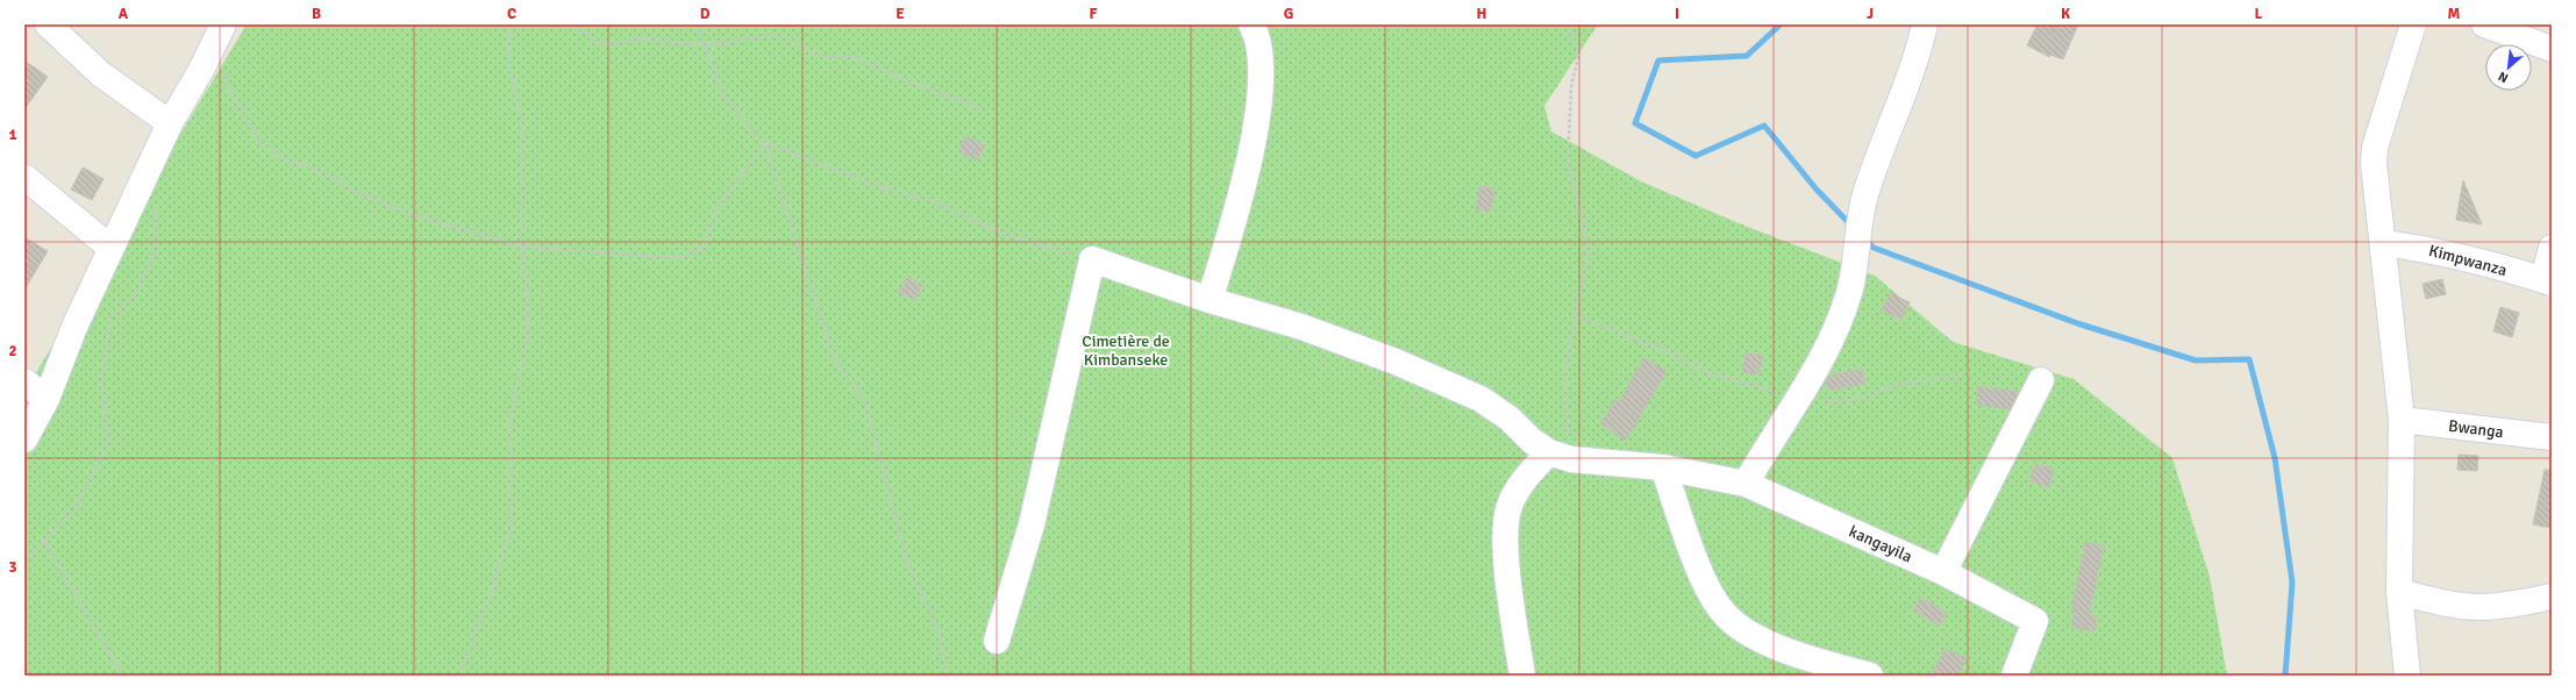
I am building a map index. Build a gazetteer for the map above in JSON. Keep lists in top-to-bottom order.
{
  "streets": {
    "street": ["Kimpwanza", "Bwanga", "kangayila"]
  },
  "parks": ["Cimetière de Kimbanseke"],
  "north": "bottom left",
  "grid": {
    "columns": [
      "A",
      "B",
      "C",
      "D",
      "E",
      "F",
      "G",
      "H",
      "I",
      "J",
      "K",
      "L",
      "M"
    ],
    "rows": ["1", "2", "3"]
  }
}
